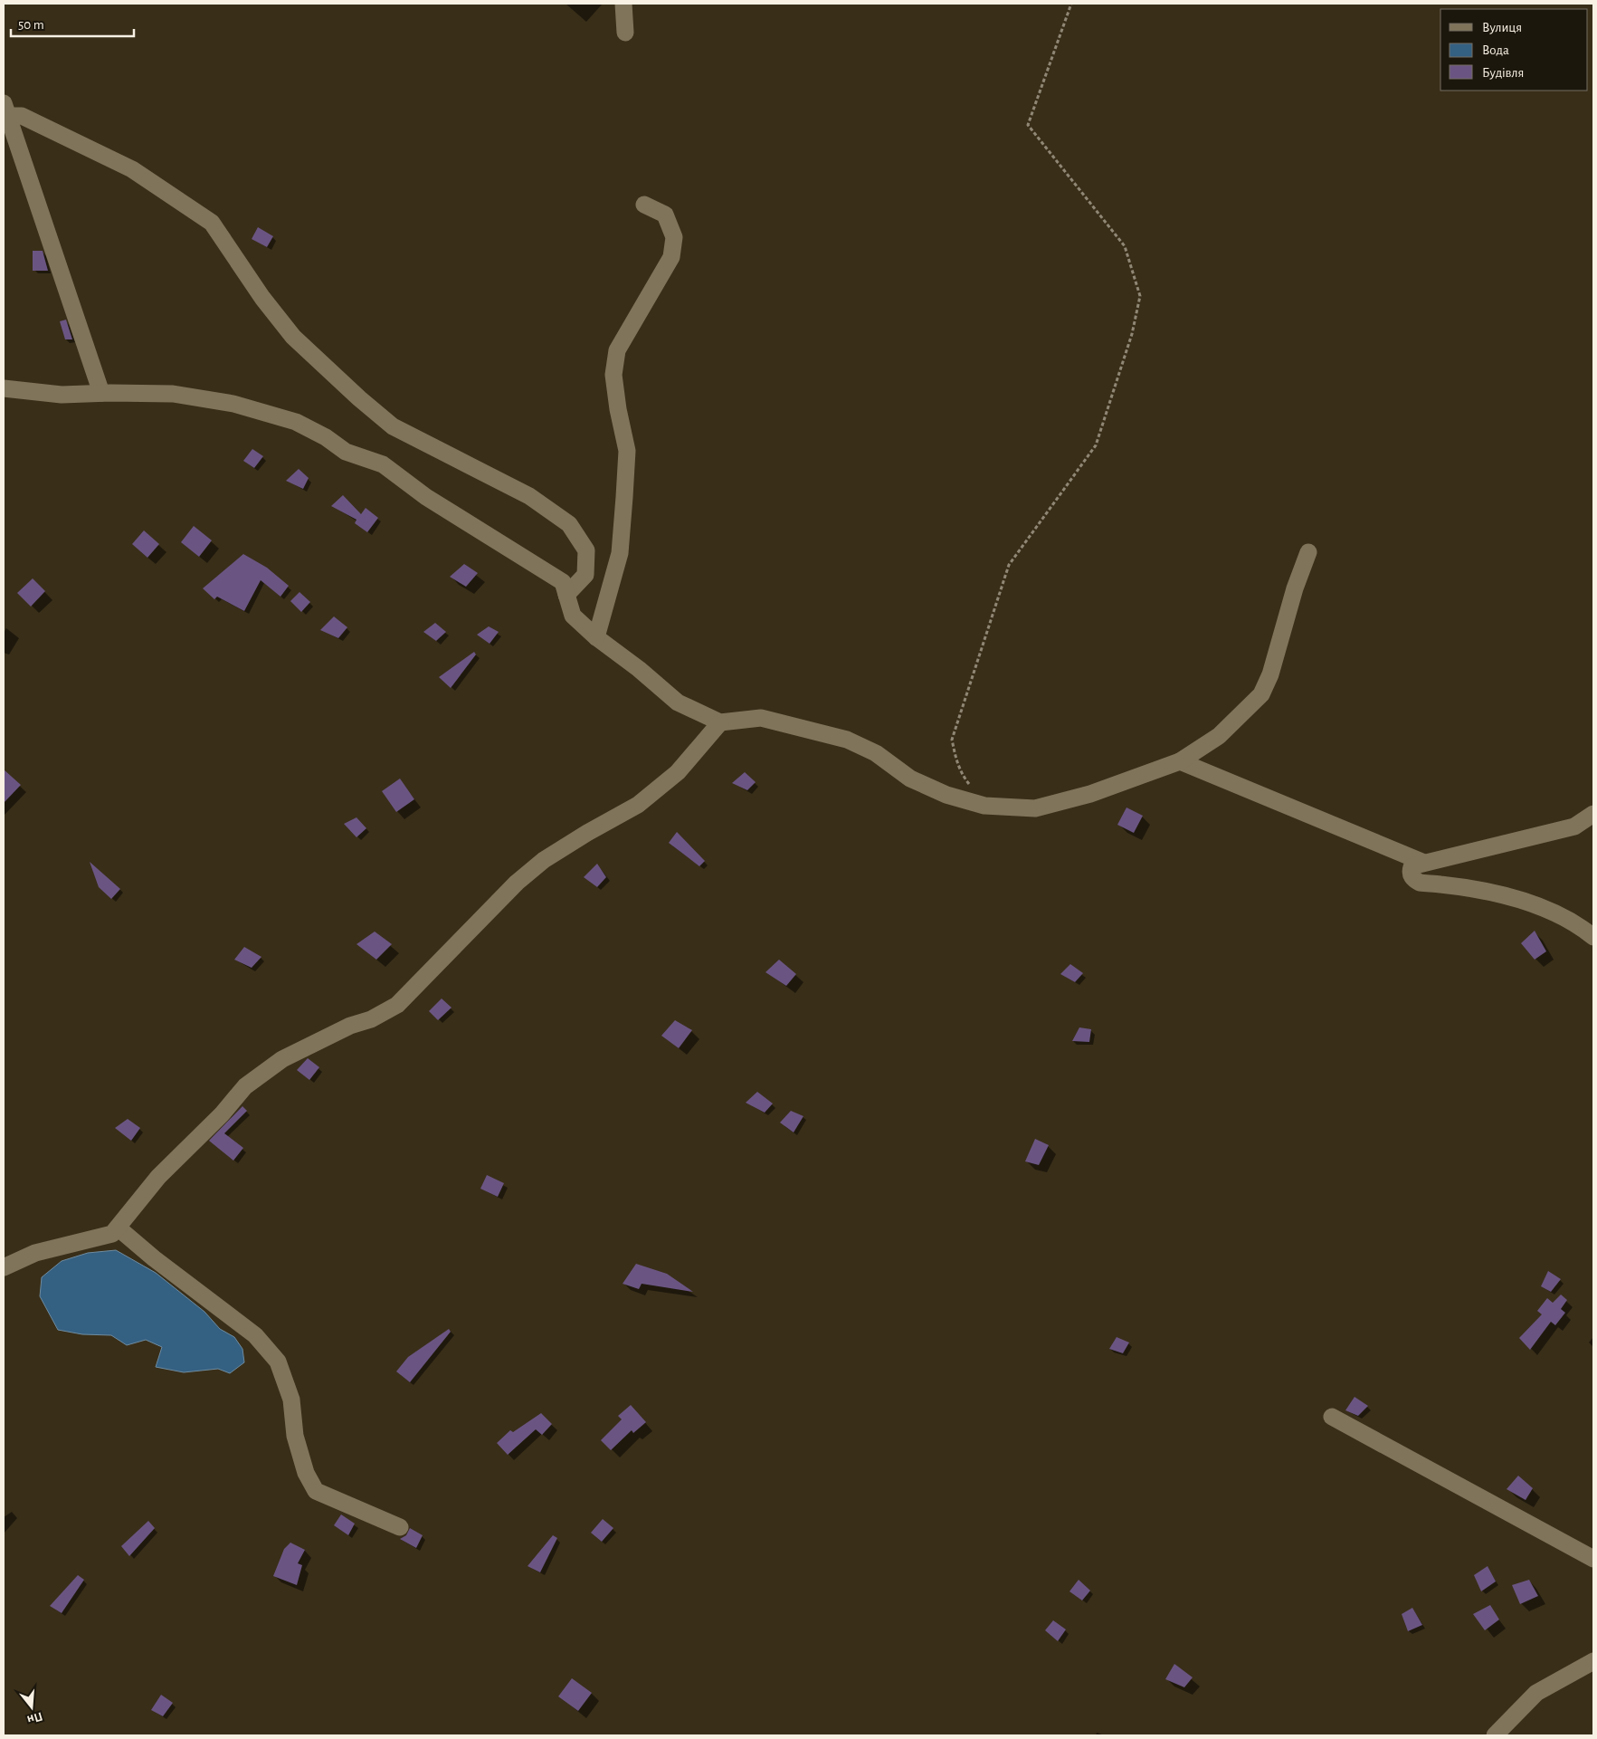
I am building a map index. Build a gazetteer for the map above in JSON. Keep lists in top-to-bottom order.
{
  "legend": ["Вулиця", "Вода", "Будівля"],
  "scale_bar": "50 m",
  "north": "bottom"
}
